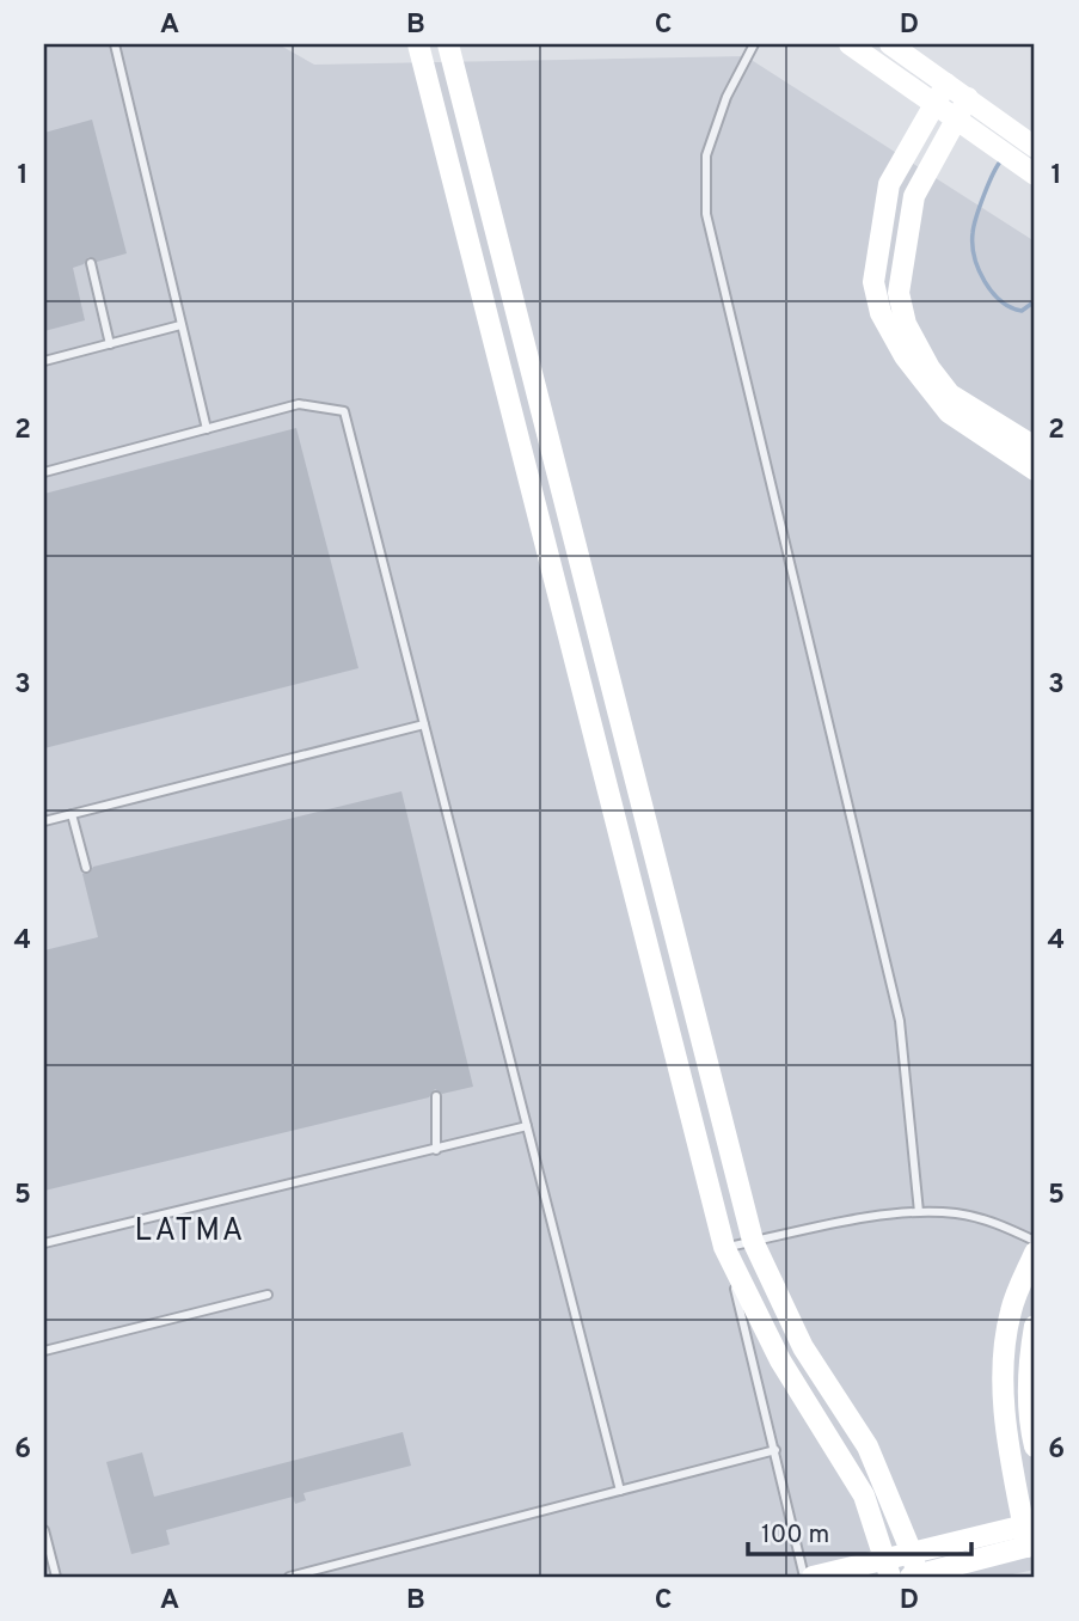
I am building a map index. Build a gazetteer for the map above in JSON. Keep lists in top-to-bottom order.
{
  "districts": ["LATMA"],
  "scale_bar": "100 m",
  "grid": {
    "columns": [
      "A",
      "B",
      "C",
      "D"
    ],
    "rows": [
      "1",
      "2",
      "3",
      "4",
      "5",
      "6"
    ]
  }
}
